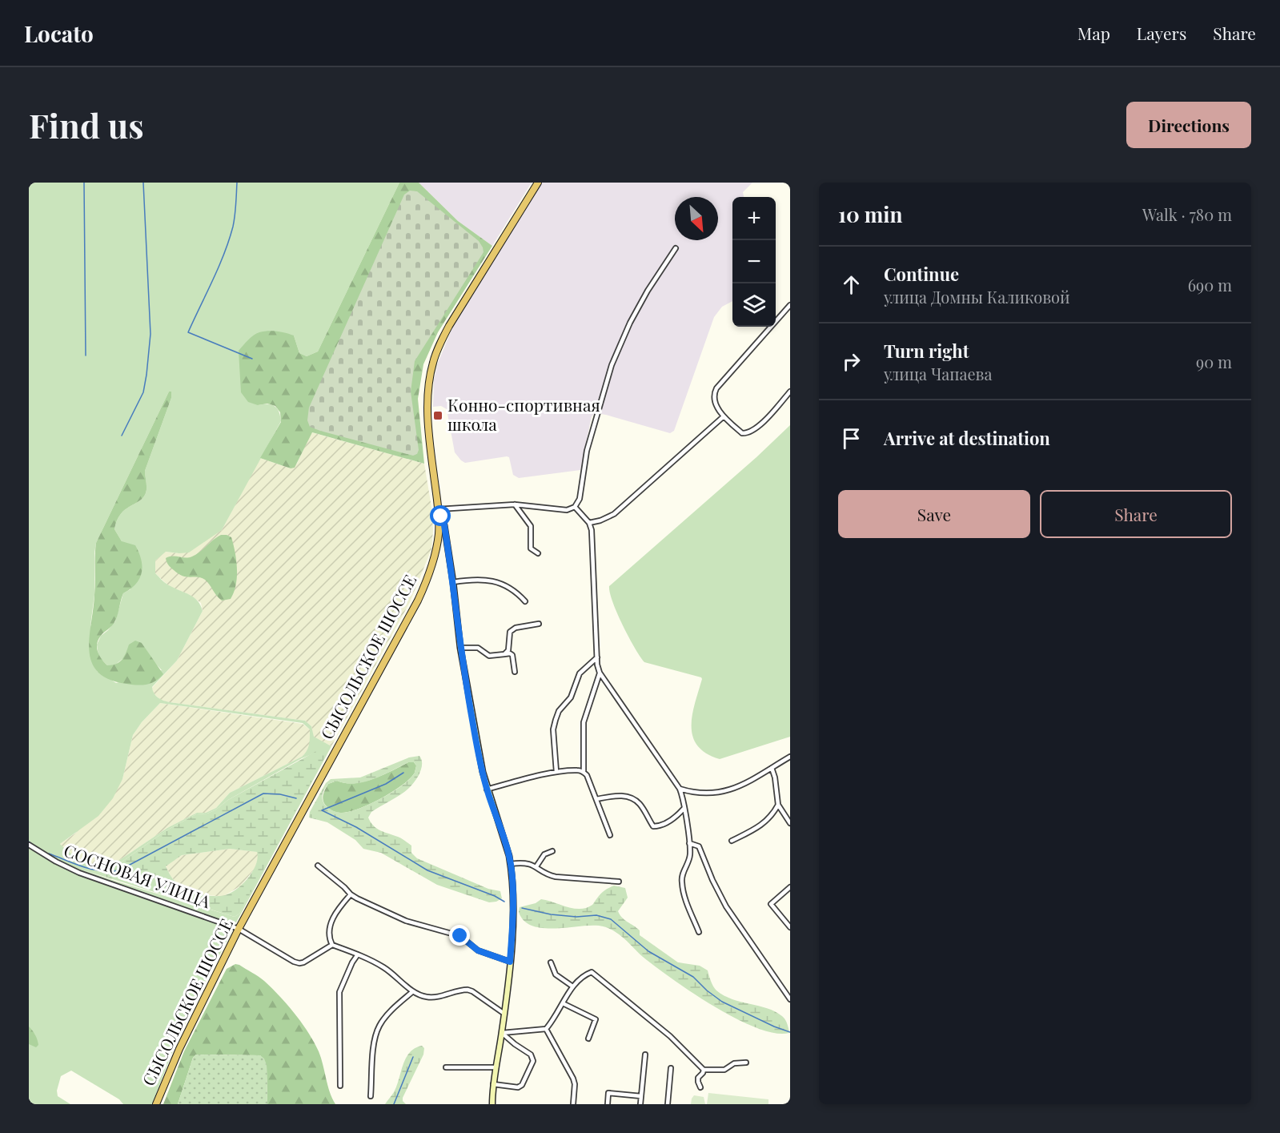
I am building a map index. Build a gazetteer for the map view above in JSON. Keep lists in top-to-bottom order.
{
  "streets": {
    "highway": ["СЫСОЛЬСКОЕ ШОССЕ"],
    "street": ["СОСНОВАЯ УЛИЦА"]
  },
  "crossings": [
    ["СЫСОЛЬСКОЕ ШОССЕ", "СОСНОВАЯ УЛИЦА"]
  ],
  "places": {
    "transit": ["Конно-спортивная школа"]
  },
  "north": "bottom right",
  "page": {
    "header": "Locato",
    "nav": ["Map", "Layers", "Share"],
    "buttons": [
      "Directions",
      ["Save", "Share"]
    ],
    "title": "Find us",
    "heading": ["10 min", "Walk · 780 m"],
    "map_buttons": ["+", "−"],
    "list": [
      ["Continue", "улица Домны Каликовой", "690 m"],
      ["Turn right", "улица Чапаева", "90 m"],
      "Arrive at destination"
    ]
  }
}
